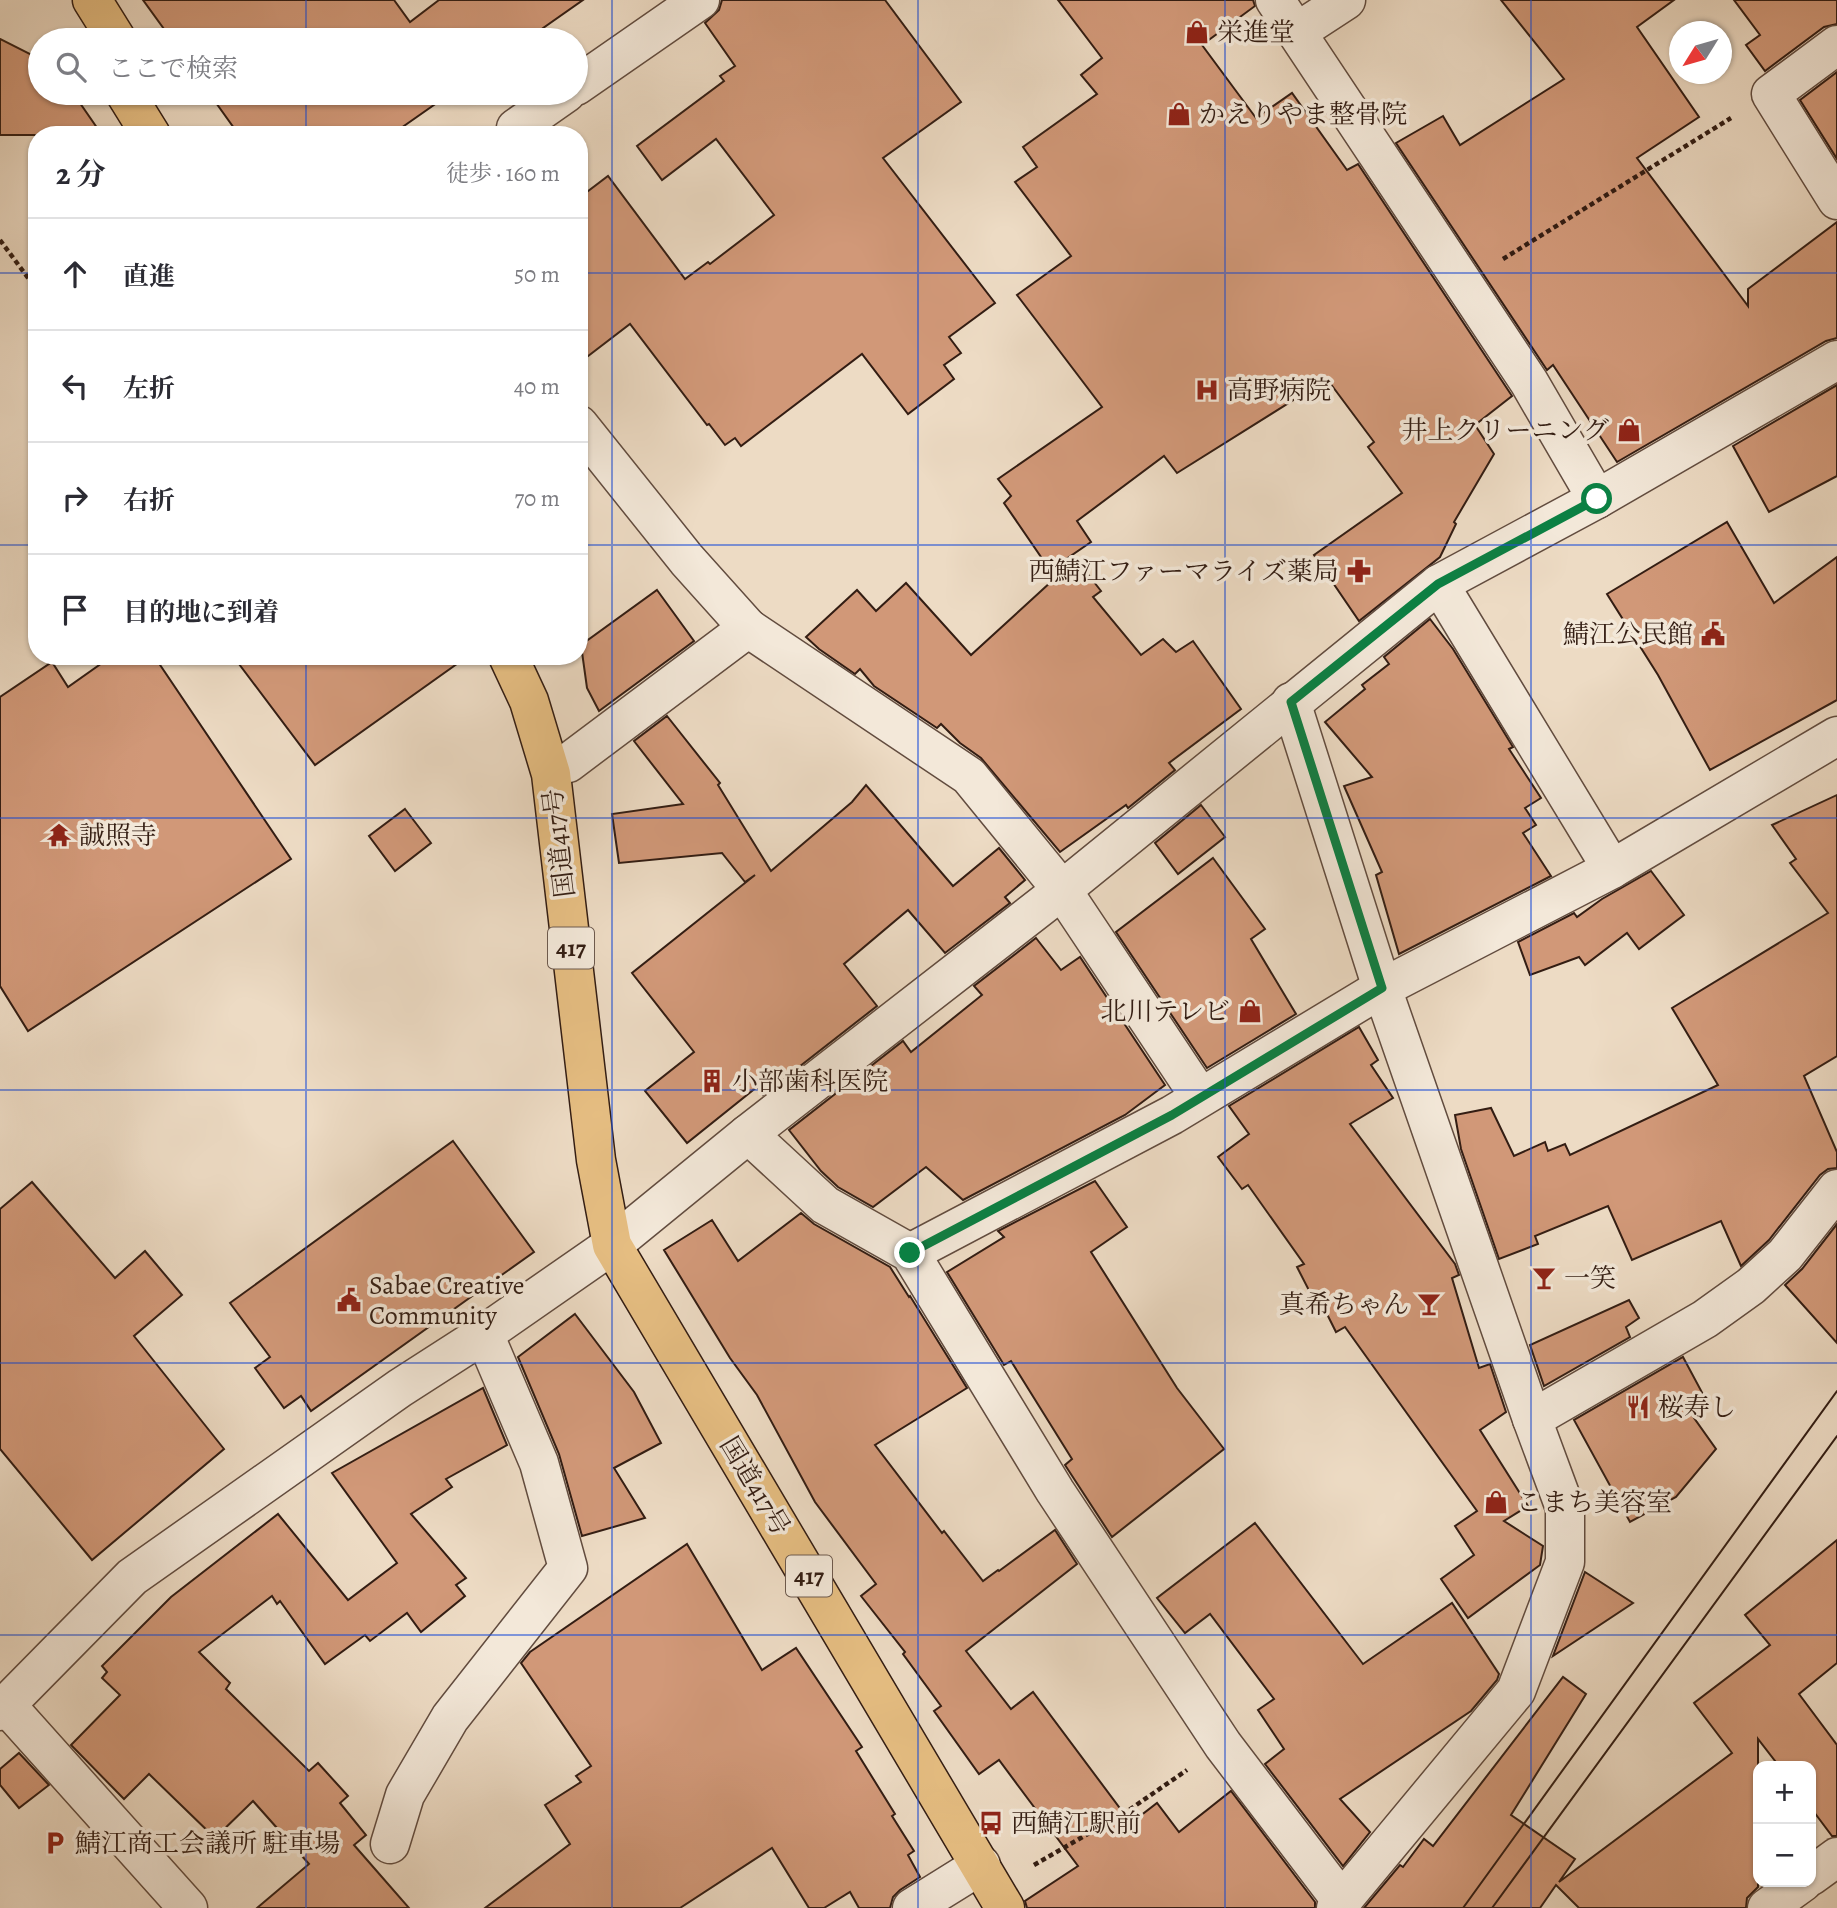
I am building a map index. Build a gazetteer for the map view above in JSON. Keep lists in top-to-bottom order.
{
  "streets": {
    "highway": ["国道417号", "417"]
  },
  "places": {
    "shop": [
      "栄進堂",
      "かえりやま整骨院",
      "井上クリーニング",
      "北川テレビ",
      "こまち美容室"
    ],
    "hospital": ["高野病院"],
    "pharmacy": ["西鯖江ファーマライズ薬局"],
    "public building": ["鯖江公民館", "Sabae Creative Community"],
    "temple": ["誠照寺"],
    "building": ["小部歯科医院"],
    "bar": ["一笑", "真希ちゃん"],
    "restaurant": ["桜寿し"],
    "bus stop": ["西鯖江駅前"],
    "parking": ["鯖江商工会議所 駐車場"]
  },
  "north": "bottom left",
  "page": {
    "search": "ここで検索",
    "heading": ["2 分", "徒歩 · 160 m"],
    "list": [
      ["直進", "50 m"],
      ["左折", "40 m"],
      ["右折", "70 m"],
      "目的地に到着"
    ],
    "map_buttons": ["+", "−"]
  }
}
